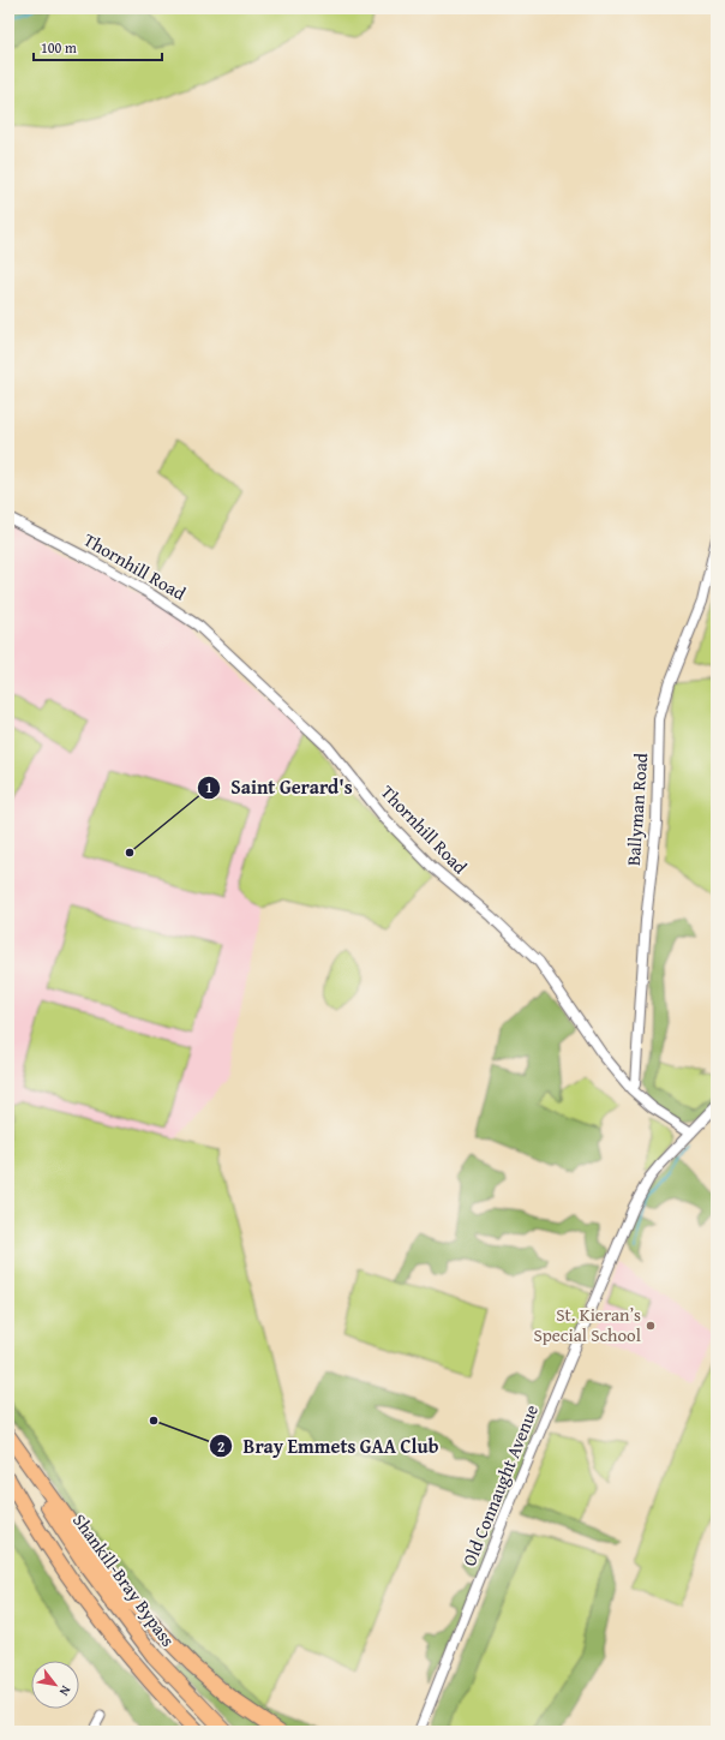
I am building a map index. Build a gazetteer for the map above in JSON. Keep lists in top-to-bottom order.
{
  "streets": {
    "highway": ["Shankill-Bray Bypass"],
    "street": ["Thornhill Road", "Ballyman Road", "Old Connaught Avenue"]
  },
  "crossings": [
    ["Thornhill Road", "Ballyman Road"],
    ["Thornhill Road", "Old Connaught Avenue"]
  ],
  "places": ["Saint Gerard's", "St. Kieran’s Special School", "Bray Emmets GAA Club"],
  "scale_bar": "100 m",
  "north": "bottom right"
}
